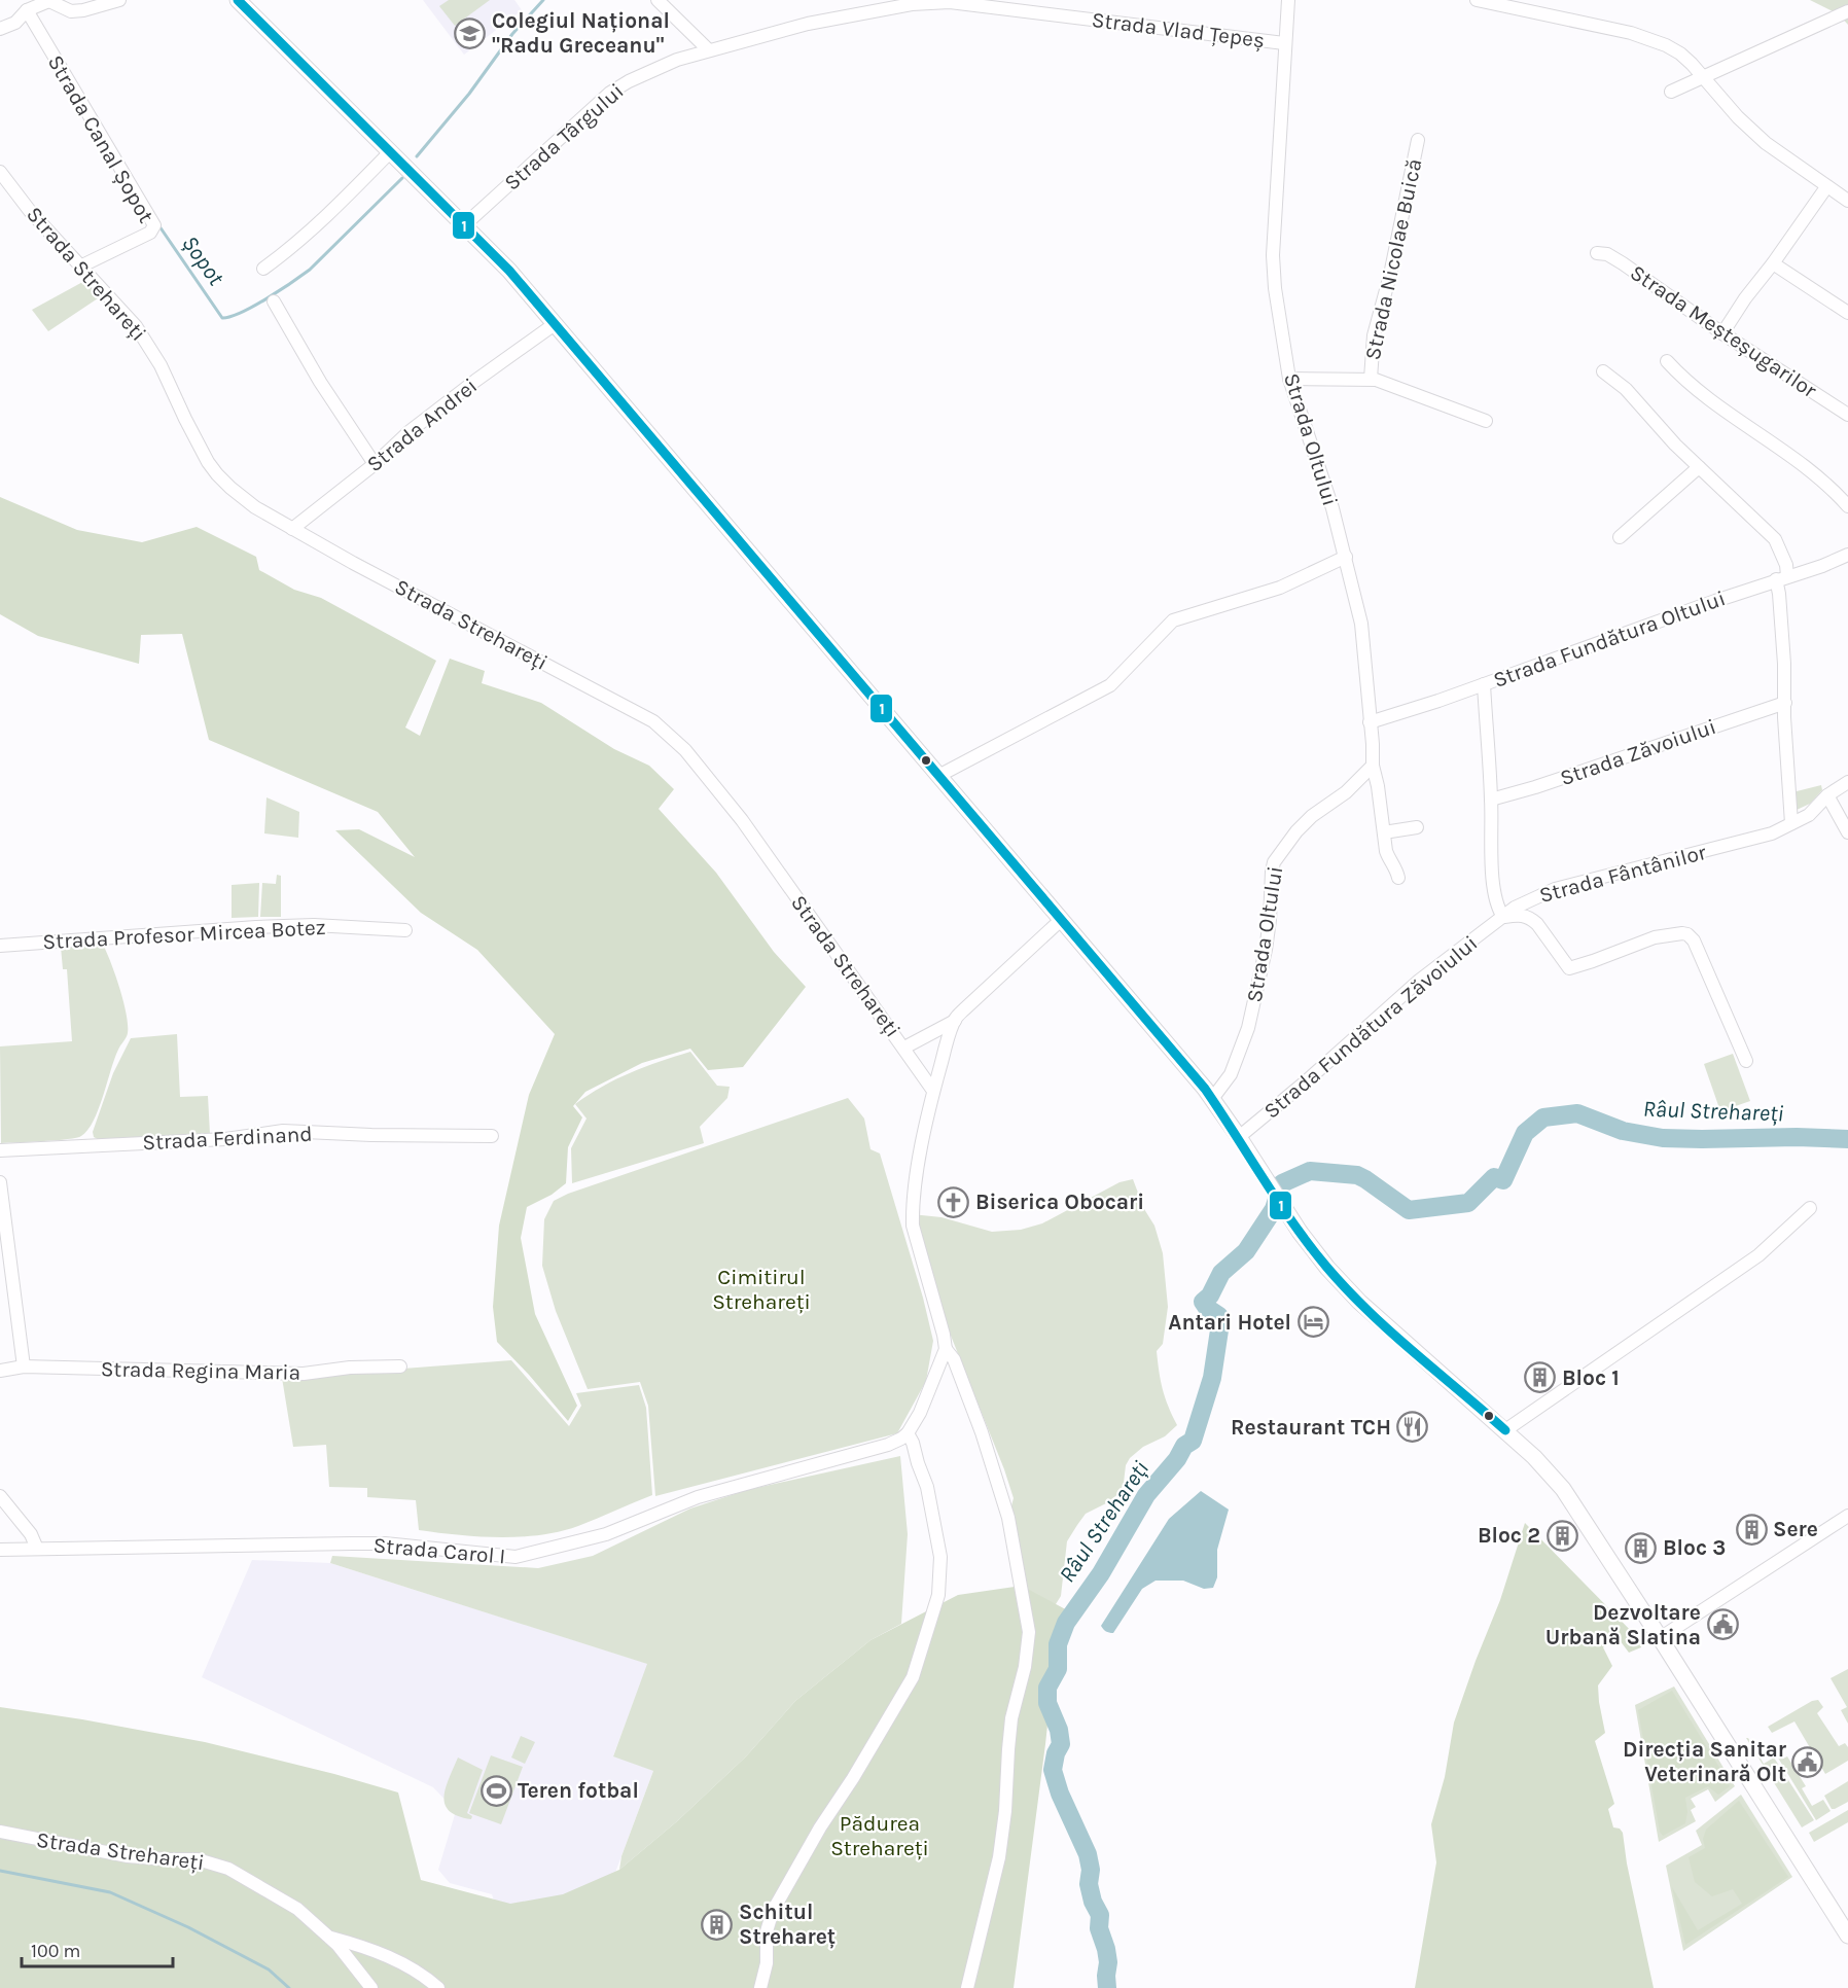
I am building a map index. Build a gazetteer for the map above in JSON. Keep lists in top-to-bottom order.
{
  "streets": {
    "street": [
      "Strada Vlad Țepeș",
      "Strada Târgului",
      "Strada Canal Șopot",
      "Strada Nicolae Buică",
      "Strada Strehareți",
      "Strada Meșteșugarilor",
      "Strada Andrei",
      "Strada Oltului",
      "Strada Fundătura Oltului",
      "Strada Zăvoiului",
      "Strada Fântânilor",
      "Strada Profesor Mircea Botez",
      "Strada Fundătura Zăvoiului",
      "Strada Ferdinand",
      "Strada Regina Maria",
      "Strada Carol I"
    ]
  },
  "crossings": [
    ["Strada Vlad Țepeș", "Strada Târgului"],
    ["Strada Vlad Țepeș", "Strada Oltului"],
    ["Strada Canal Șopot", "Strada Strehareți"],
    ["Strada Nicolae Buică", "Strada Oltului"],
    ["Strada Strehareți", "Strada Andrei"],
    ["Strada Oltului", "Strada Fundătura Oltului"],
    ["Strada Fântânilor", "Strada Fundătura Zăvoiului"]
  ],
  "water": ["Șopot", "Râul Strehareți"],
  "parks": ["Cimitirul Strehareți", "Pădurea Strehareți"],
  "places": {
    "school or university": ["Colegiul Național \"Radu Greceanu\""],
    "church": ["Biserica Obocari"],
    "hotel": ["Antari Hotel"],
    "building": [
      "Bloc 1",
      "Sere",
      "Bloc 2",
      "Bloc 3",
      "Schitul Strehareț"
    ],
    "restaurant": ["Restaurant TCH"],
    "public building": ["Dezvoltare Urbană Slatina", "Direcția Sanitar Veterinară Olt"],
    "sports": ["Teren fotbal"]
  },
  "lines": ["transit line 1"],
  "scale_bar": "100 m"
}
